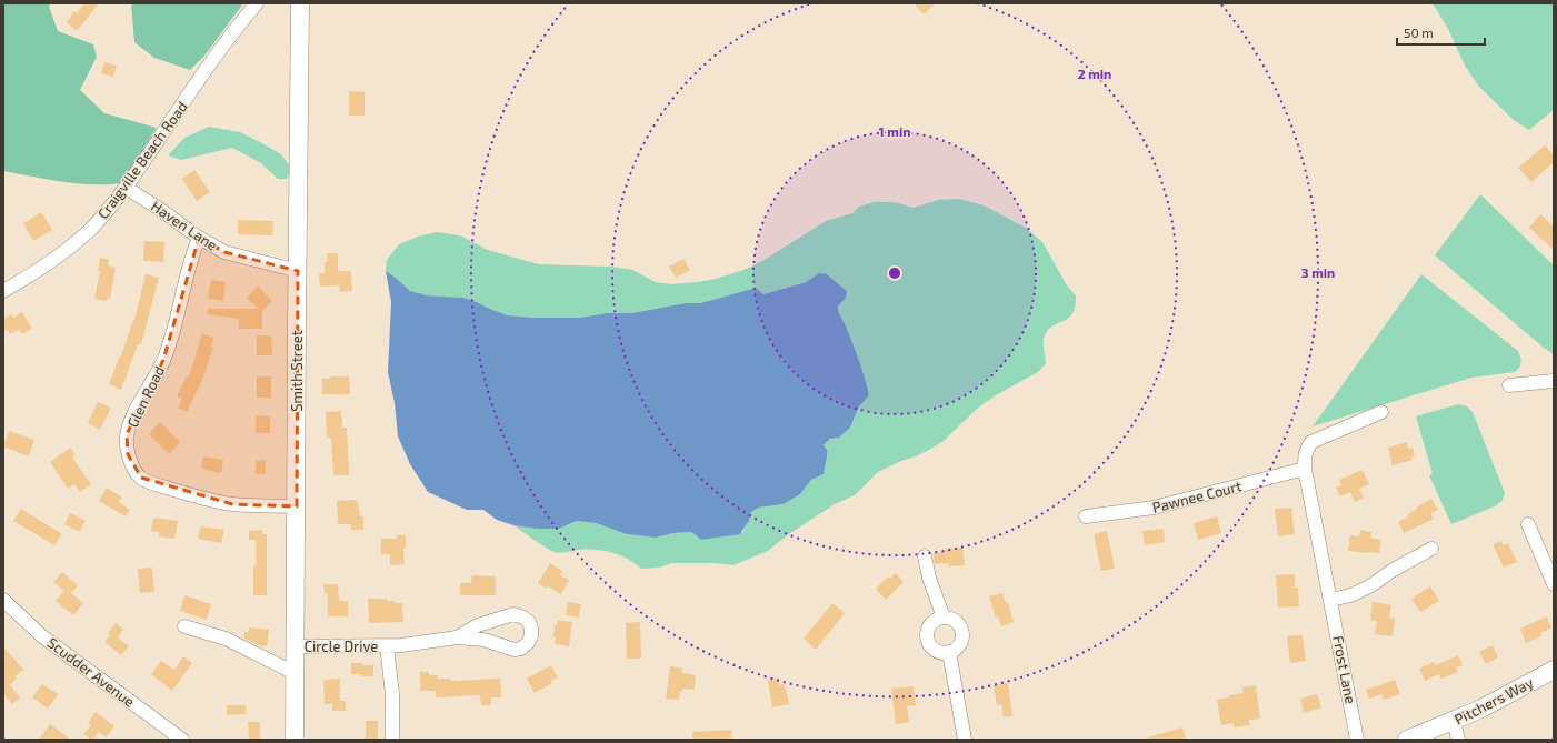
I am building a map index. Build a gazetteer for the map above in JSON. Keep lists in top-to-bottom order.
{
  "streets": {
    "main road": ["Smith Street", "Pitchers Way"],
    "street": [
      "Craigville Beach Road",
      "Haven Lane",
      "Glen Road",
      "Pawnee Court",
      "Circle Drive",
      "Frost Lane",
      "Scudder Avenue"
    ]
  },
  "crossings": [
    ["Craigville Beach Road", "Haven Lane"],
    ["Haven Lane", "Smith Street"],
    ["Haven Lane", "Glen Road"],
    ["Smith Street", "Glen Road"],
    ["Smith Street", "Circle Drive"],
    ["Pawnee Court", "Frost Lane"]
  ],
  "scale_bar": "50 m",
  "rings": ["2 min", "1 min", "3 min"]
}
